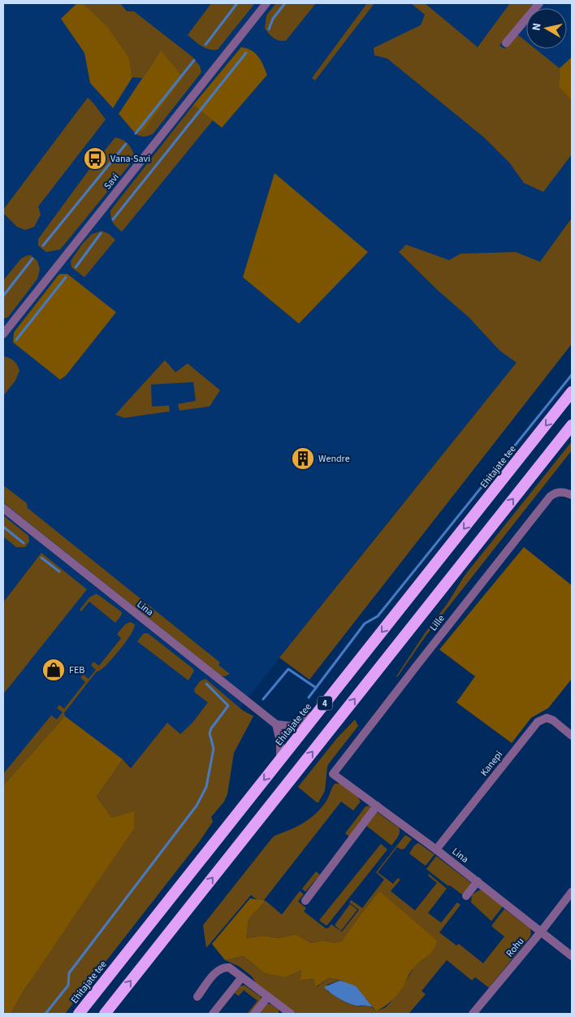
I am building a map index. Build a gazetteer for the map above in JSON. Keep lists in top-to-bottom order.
{
  "streets": {
    "highway": ["Ehitajate tee", "4"],
    "street": [
      "Savi",
      "Lina",
      "Lille",
      "Kanepi",
      "Rohu"
    ]
  },
  "crossings": [
    ["Lina", "Lille"],
    ["Lina", "Kanepi"],
    ["Lina", "Rohu"]
  ],
  "places": {
    "bus stop": ["Vana-Savi"],
    "building": ["Wendre"],
    "shop": ["FEB"]
  },
  "north": "left"
}
